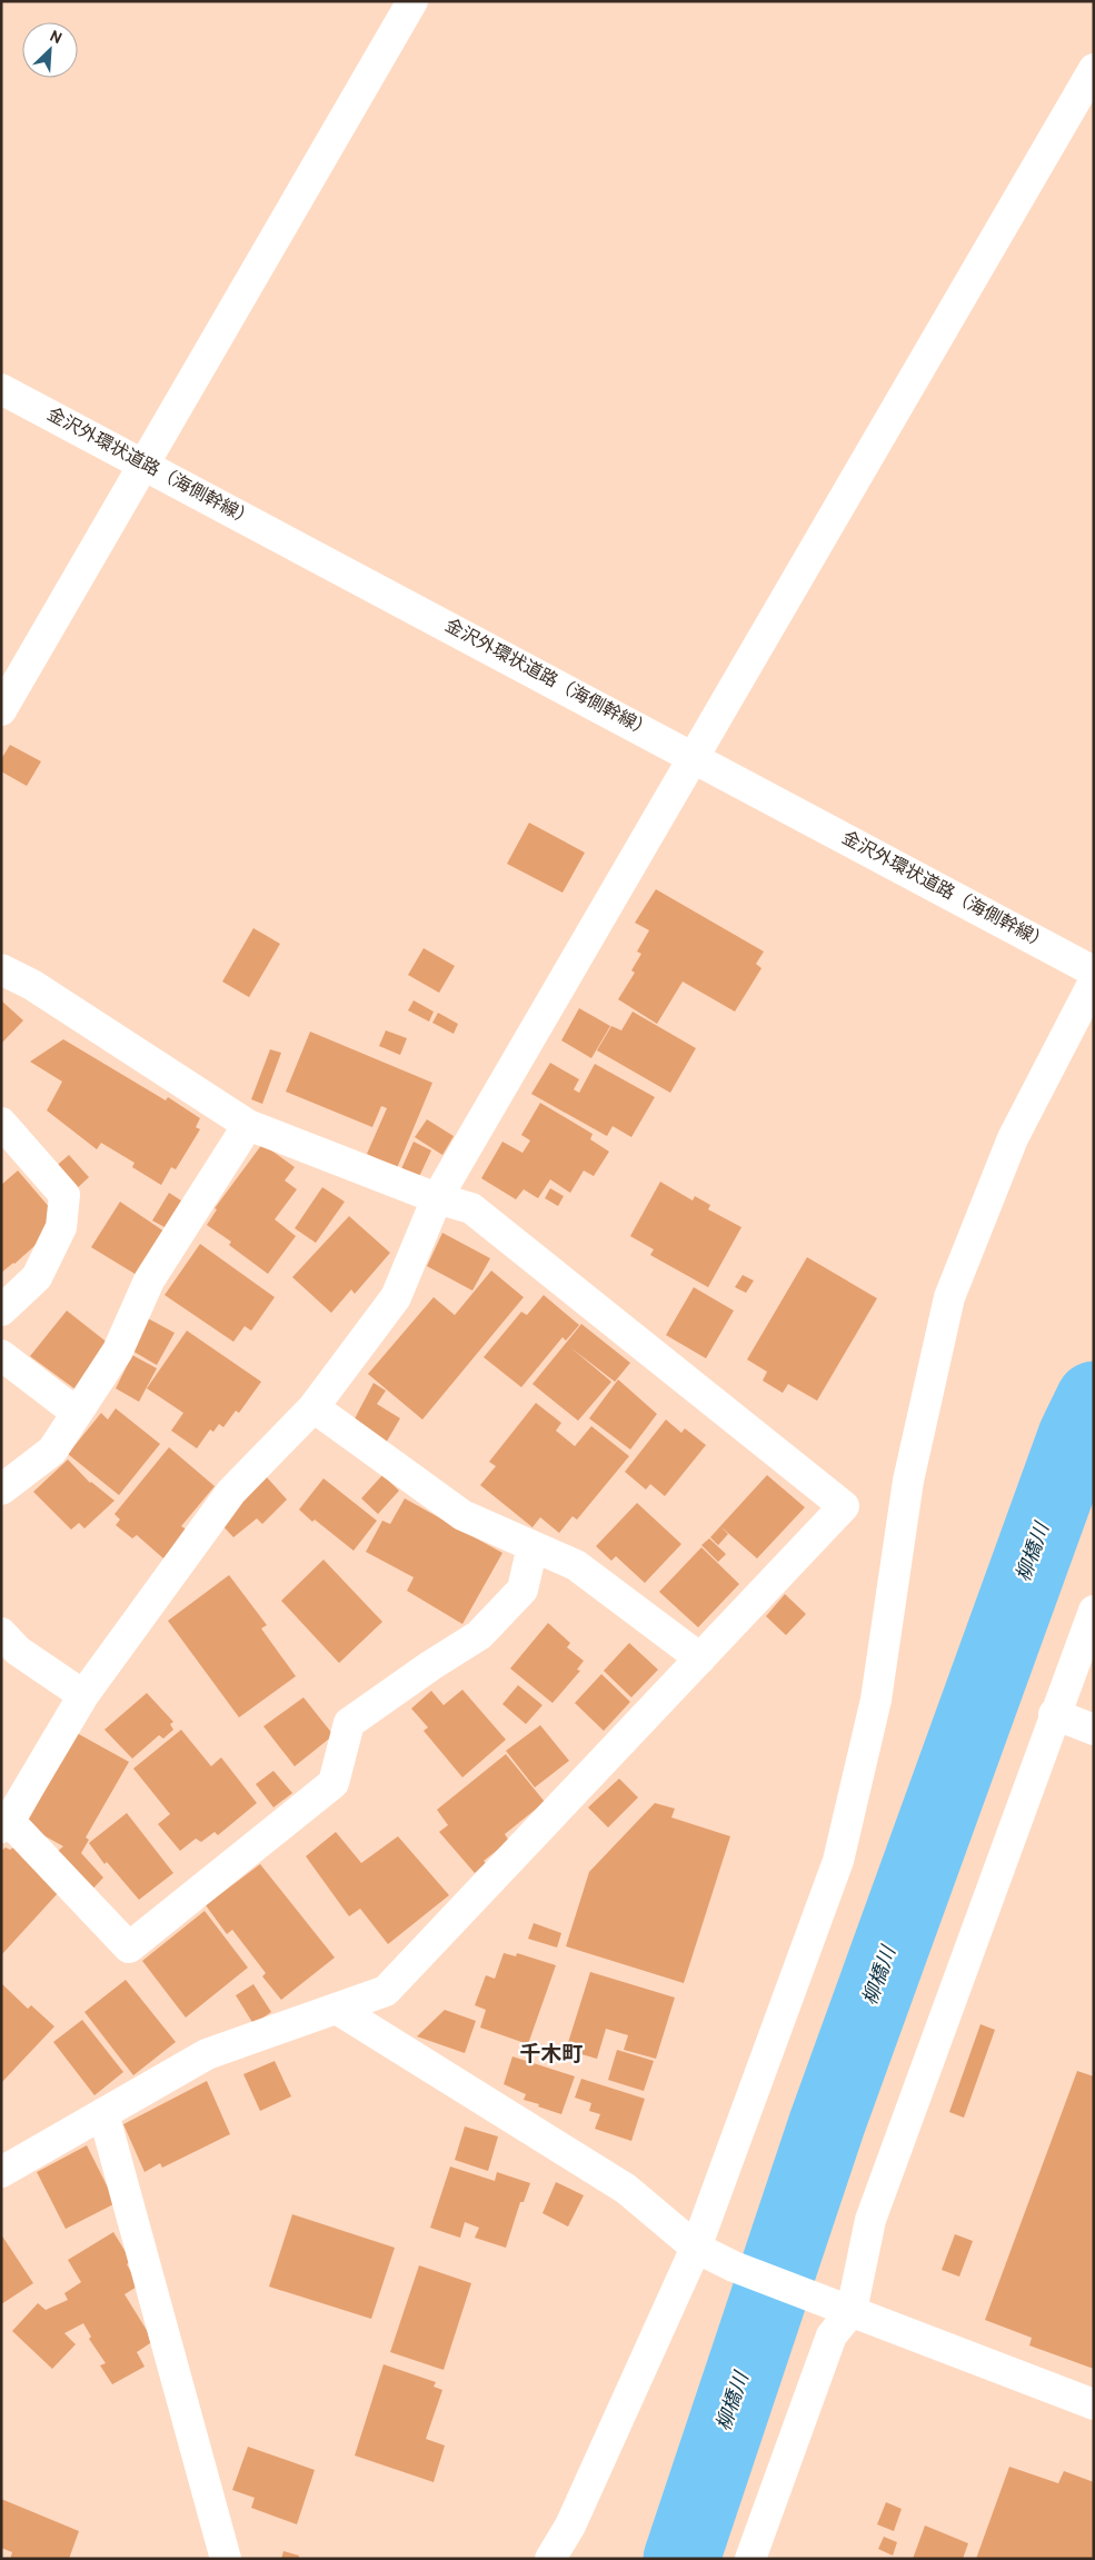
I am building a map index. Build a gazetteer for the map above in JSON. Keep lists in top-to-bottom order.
{
  "streets": {
    "street": ["金沢外環状道路（海側幹線）"]
  },
  "districts": ["千木町"],
  "water": ["柳橋川"],
  "north": "top right"
}
